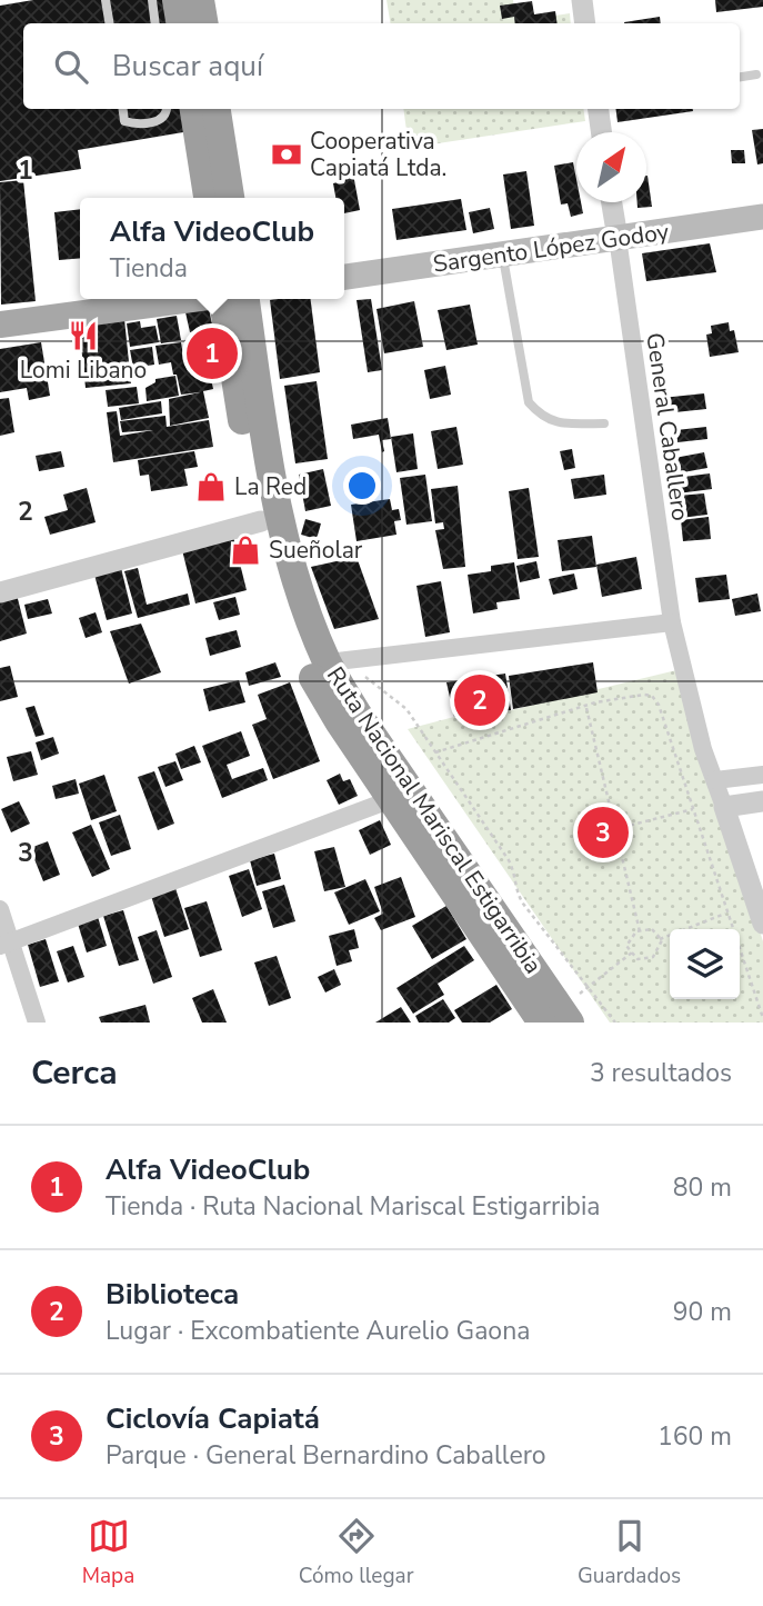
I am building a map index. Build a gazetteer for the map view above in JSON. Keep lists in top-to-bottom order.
{
  "streets": {
    "highway": ["Ruta Nacional Mariscal Estigarribia"],
    "main road": ["Sargento López Godoy"],
    "street": ["General Caballero"]
  },
  "crossings": [
    ["Sargento López Godoy", "General Caballero"]
  ],
  "places": {
    "bank": ["Cooperativa Capiatá Ltda."],
    "restaurant": ["Lomi Libano"],
    "shop": ["La Red", "Sueñolar"]
  },
  "north": "top right",
  "page": {
    "search": "Buscar aquí",
    "popup": ["Alfa VideoClub", "Tienda"],
    "pins": ["1", "2", "3"],
    "heading": ["Cerca", "3 resultados"],
    "list": [
      {
        "mark": "1",
        "name": "Alfa VideoClub",
        "note": "Tienda · Ruta Nacional Mariscal Estigarribia",
        "value": "80 m"
      },
      {
        "mark": "2",
        "name": "Biblioteca",
        "note": "Lugar · Excombatiente Aurelio Gaona",
        "value": "90 m"
      },
      {
        "mark": "3",
        "name": "Ciclovía Capiatá",
        "note": "Parque · General Bernardino Caballero",
        "value": "160 m"
      }
    ],
    "nav": ["Mapa", "Cómo llegar", "Guardados"]
  },
  "grid": {
    "rows": ["1", "2", "3"]
  }
}
